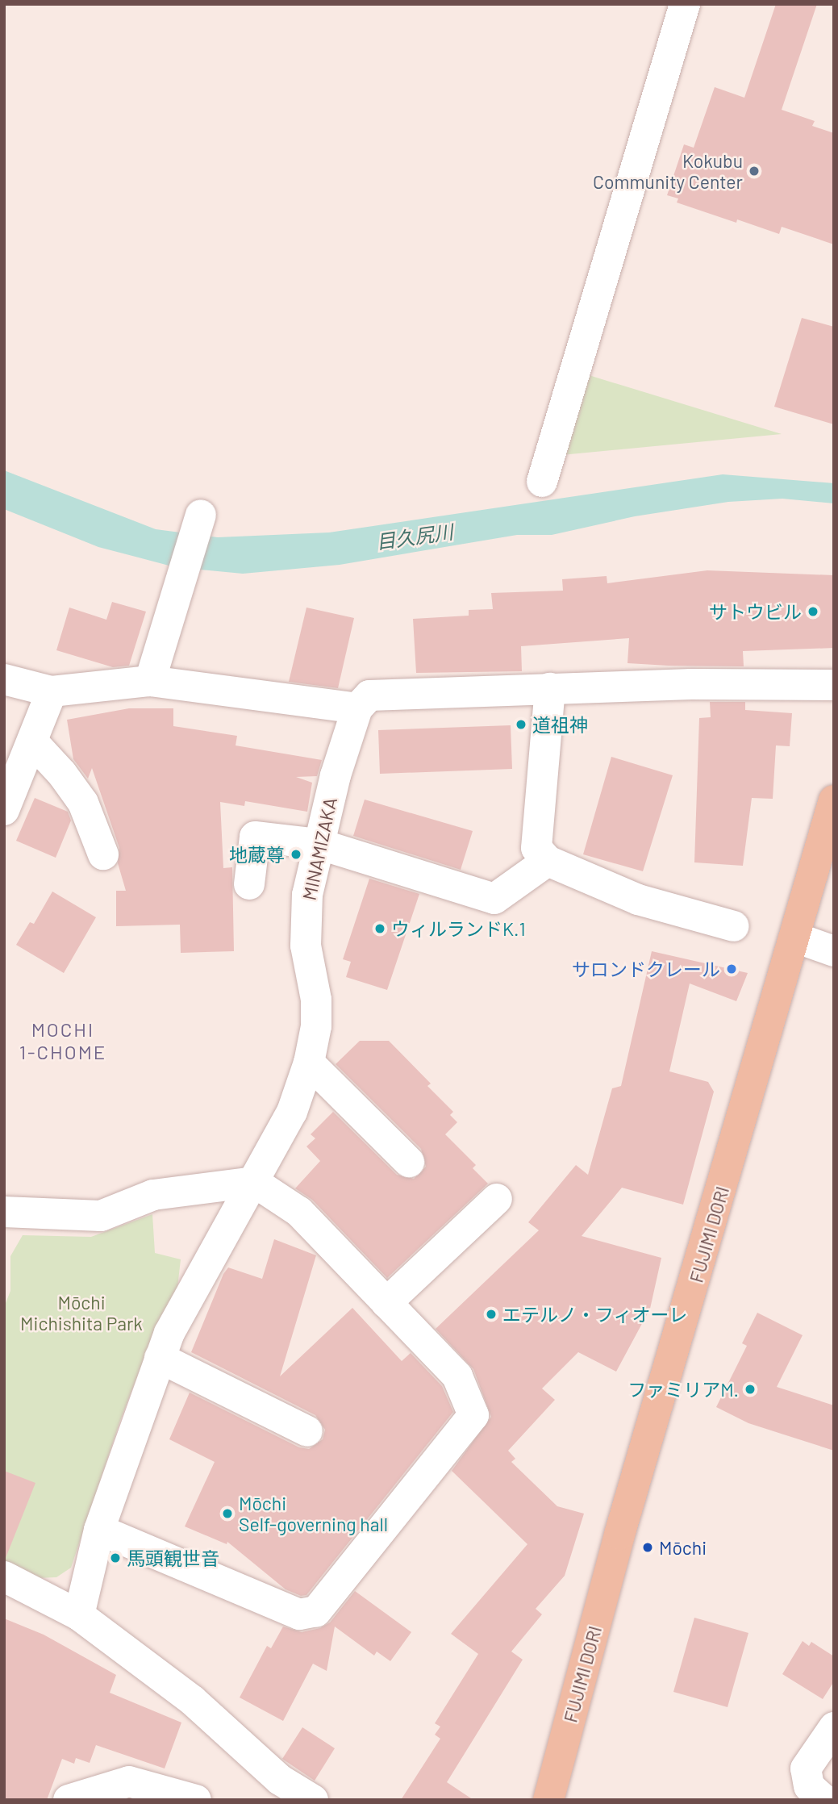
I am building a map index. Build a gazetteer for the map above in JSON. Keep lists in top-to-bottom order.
{
  "streets": {
    "main road": ["FUJIMI DORI"],
    "street": ["MINAMIZAKA"]
  },
  "districts": ["MOCHI 1-CHOME"],
  "water": ["目久尻川"],
  "parks": ["Mōchi Michishita Park"],
  "places": [
    "Kokubu Community Center",
    "サトウビル",
    "道祖神",
    "地蔵尊",
    "ウィルランドK.1",
    "サロンドクレール",
    "エテルノ・フィオーレ",
    "ファミリアM.",
    "Mōchi Self-governing hall",
    "Mōchi",
    "馬頭観世音"
  ]
}
